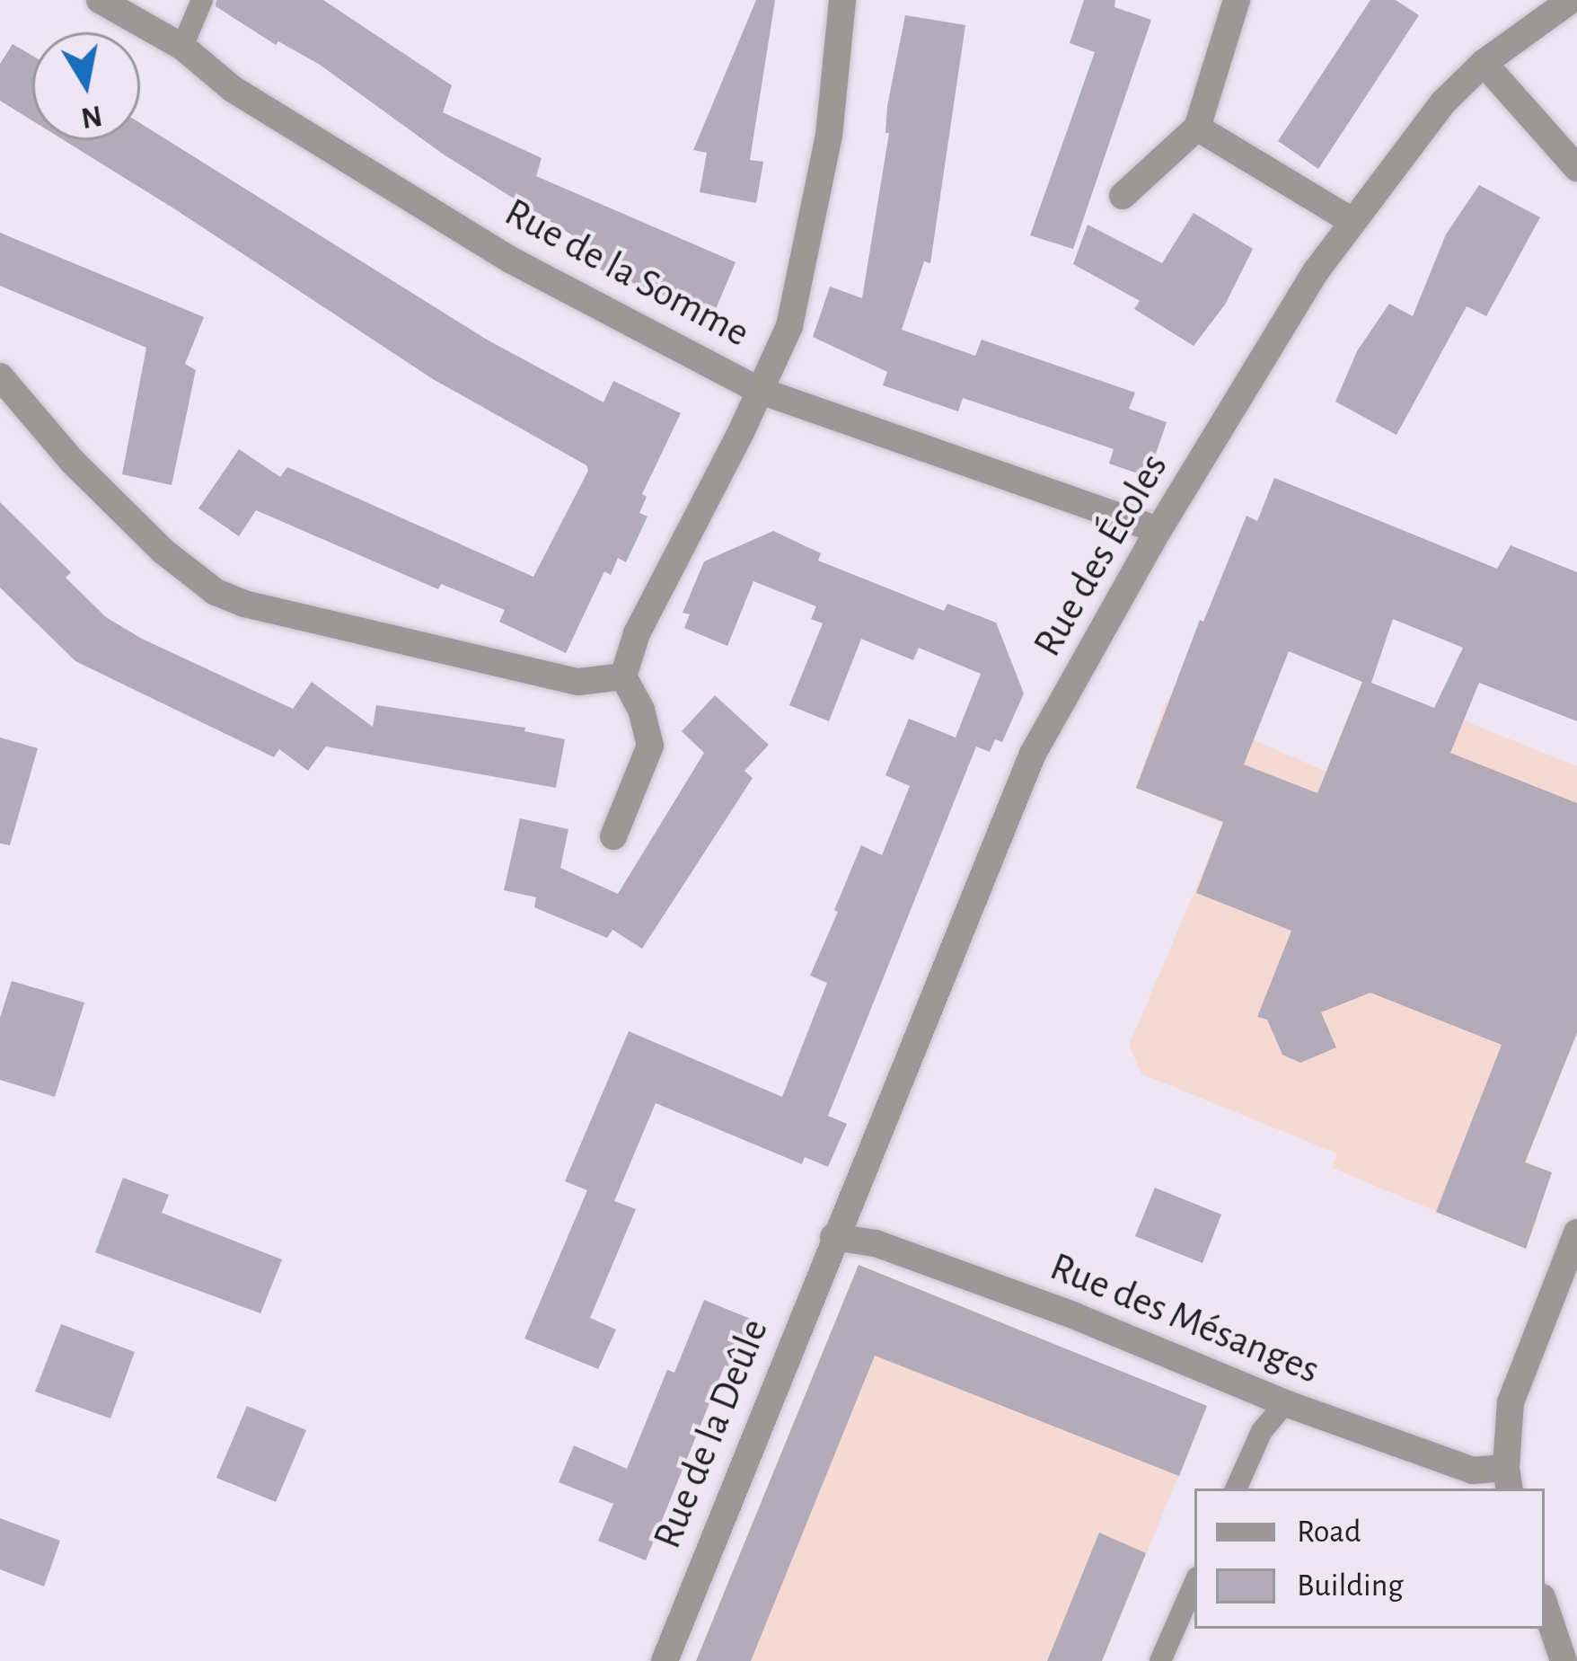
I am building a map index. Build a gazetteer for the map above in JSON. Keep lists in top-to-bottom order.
{
  "streets": {
    "street": [
      "Rue de la Somme",
      "Rue des Écoles",
      "Rue des Mésanges",
      "Rue de la Deûle"
    ]
  },
  "crossings": [
    ["Rue de la Somme", "Rue des Écoles"],
    ["Rue des Écoles", "Rue des Mésanges"],
    ["Rue des Écoles", "Rue de la Deûle"],
    ["Rue des Mésanges", "Rue de la Deûle"]
  ],
  "legend": ["Road", "Building"],
  "north": "bottom"
}
